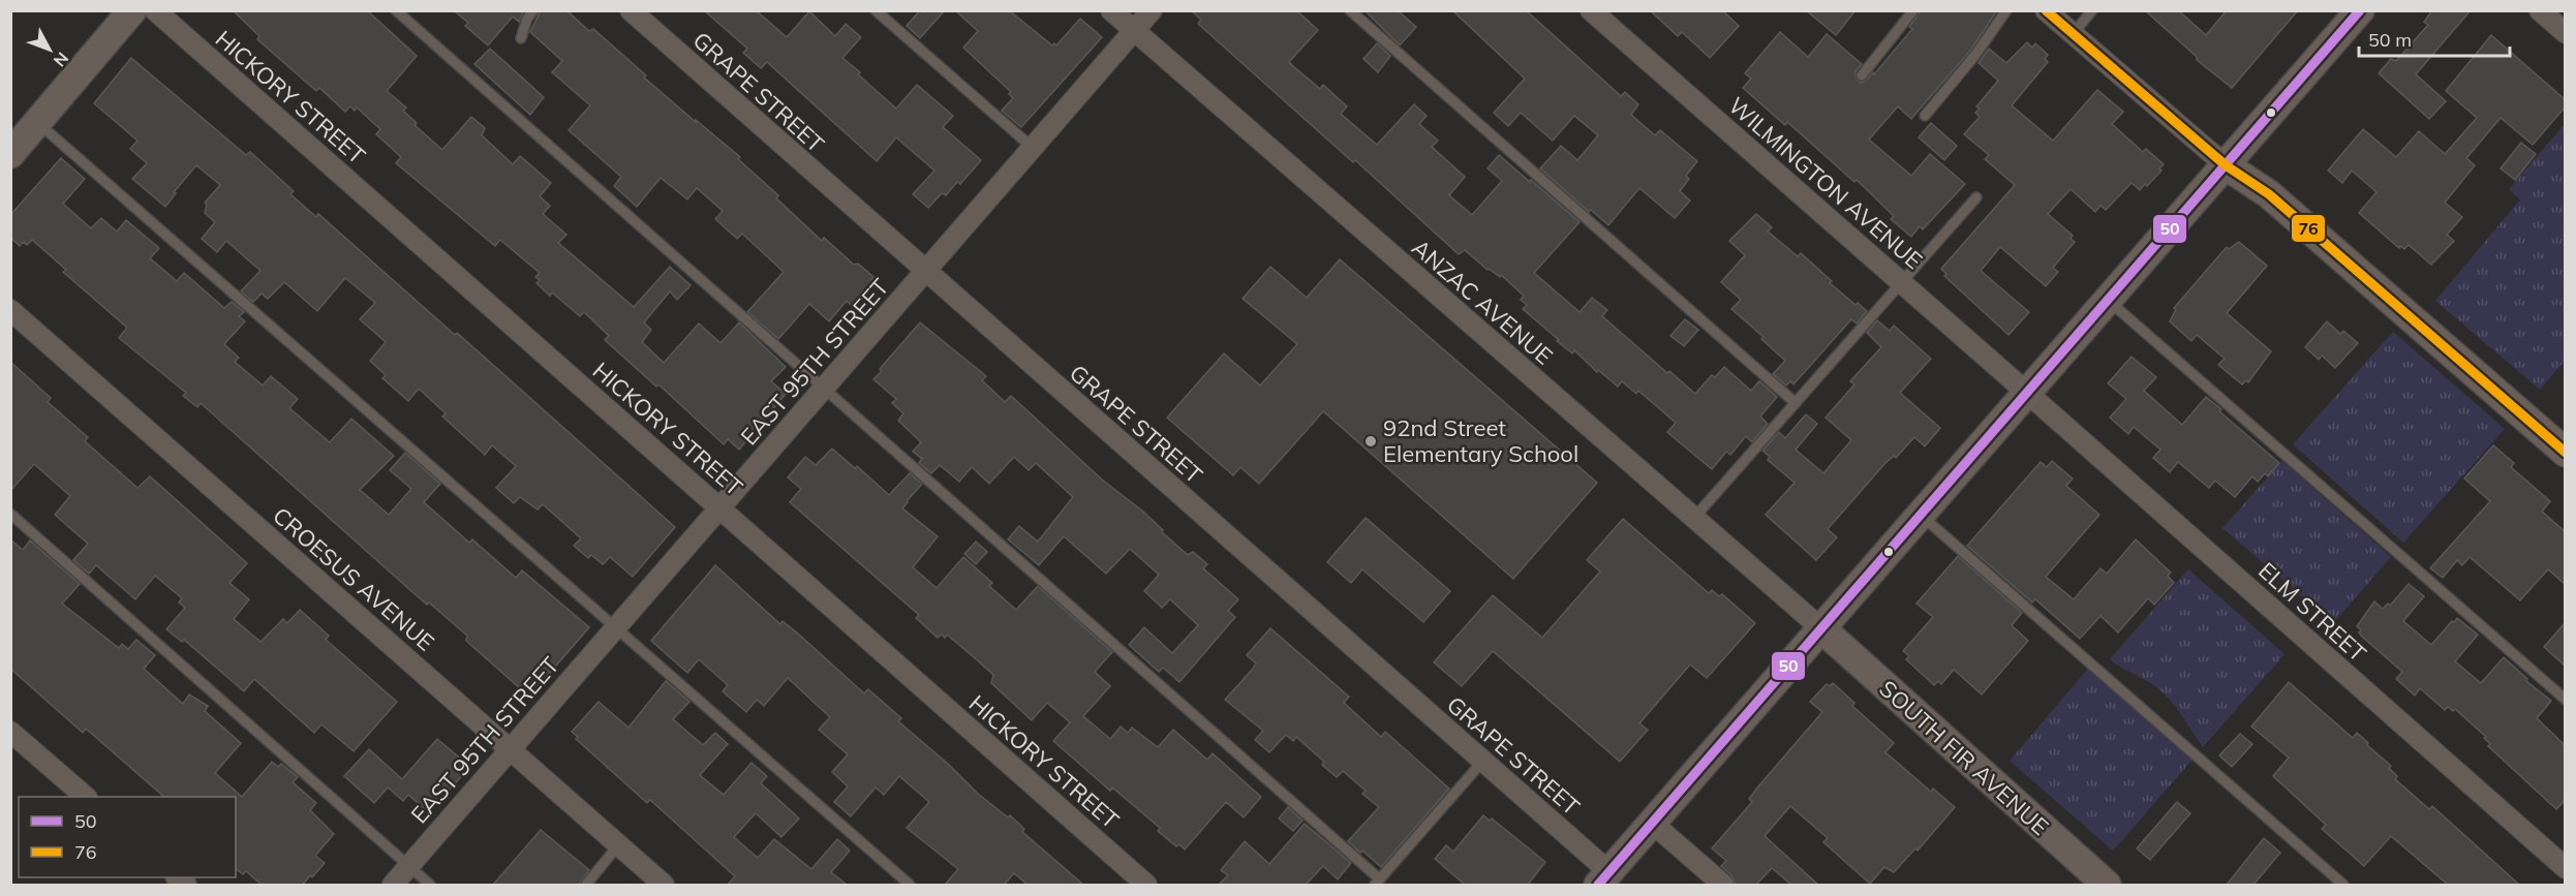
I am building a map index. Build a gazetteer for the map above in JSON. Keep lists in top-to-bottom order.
{
  "streets": {
    "street": [
      "GRAPE STREET",
      "HICKORY STREET",
      "WILMINGTON AVENUE",
      "ANZAC AVENUE",
      "EAST 95TH STREET",
      "CROESUS AVENUE",
      "ELM STREET",
      "SOUTH FIR AVENUE"
    ]
  },
  "crossings": [
    ["GRAPE STREET", "EAST 95TH STREET"],
    ["HICKORY STREET", "EAST 95TH STREET"],
    ["WILMINGTON AVENUE", "ELM STREET"],
    ["ANZAC AVENUE", "EAST 95TH STREET"],
    ["ANZAC AVENUE", "SOUTH FIR AVENUE"],
    ["EAST 95TH STREET", "CROESUS AVENUE"]
  ],
  "places": ["92nd Street Elementary School"],
  "lines": ["transit line 50", "transit line 76"],
  "legend": ["50", "76"],
  "scale_bar": "50 m",
  "north": "bottom right"
}
